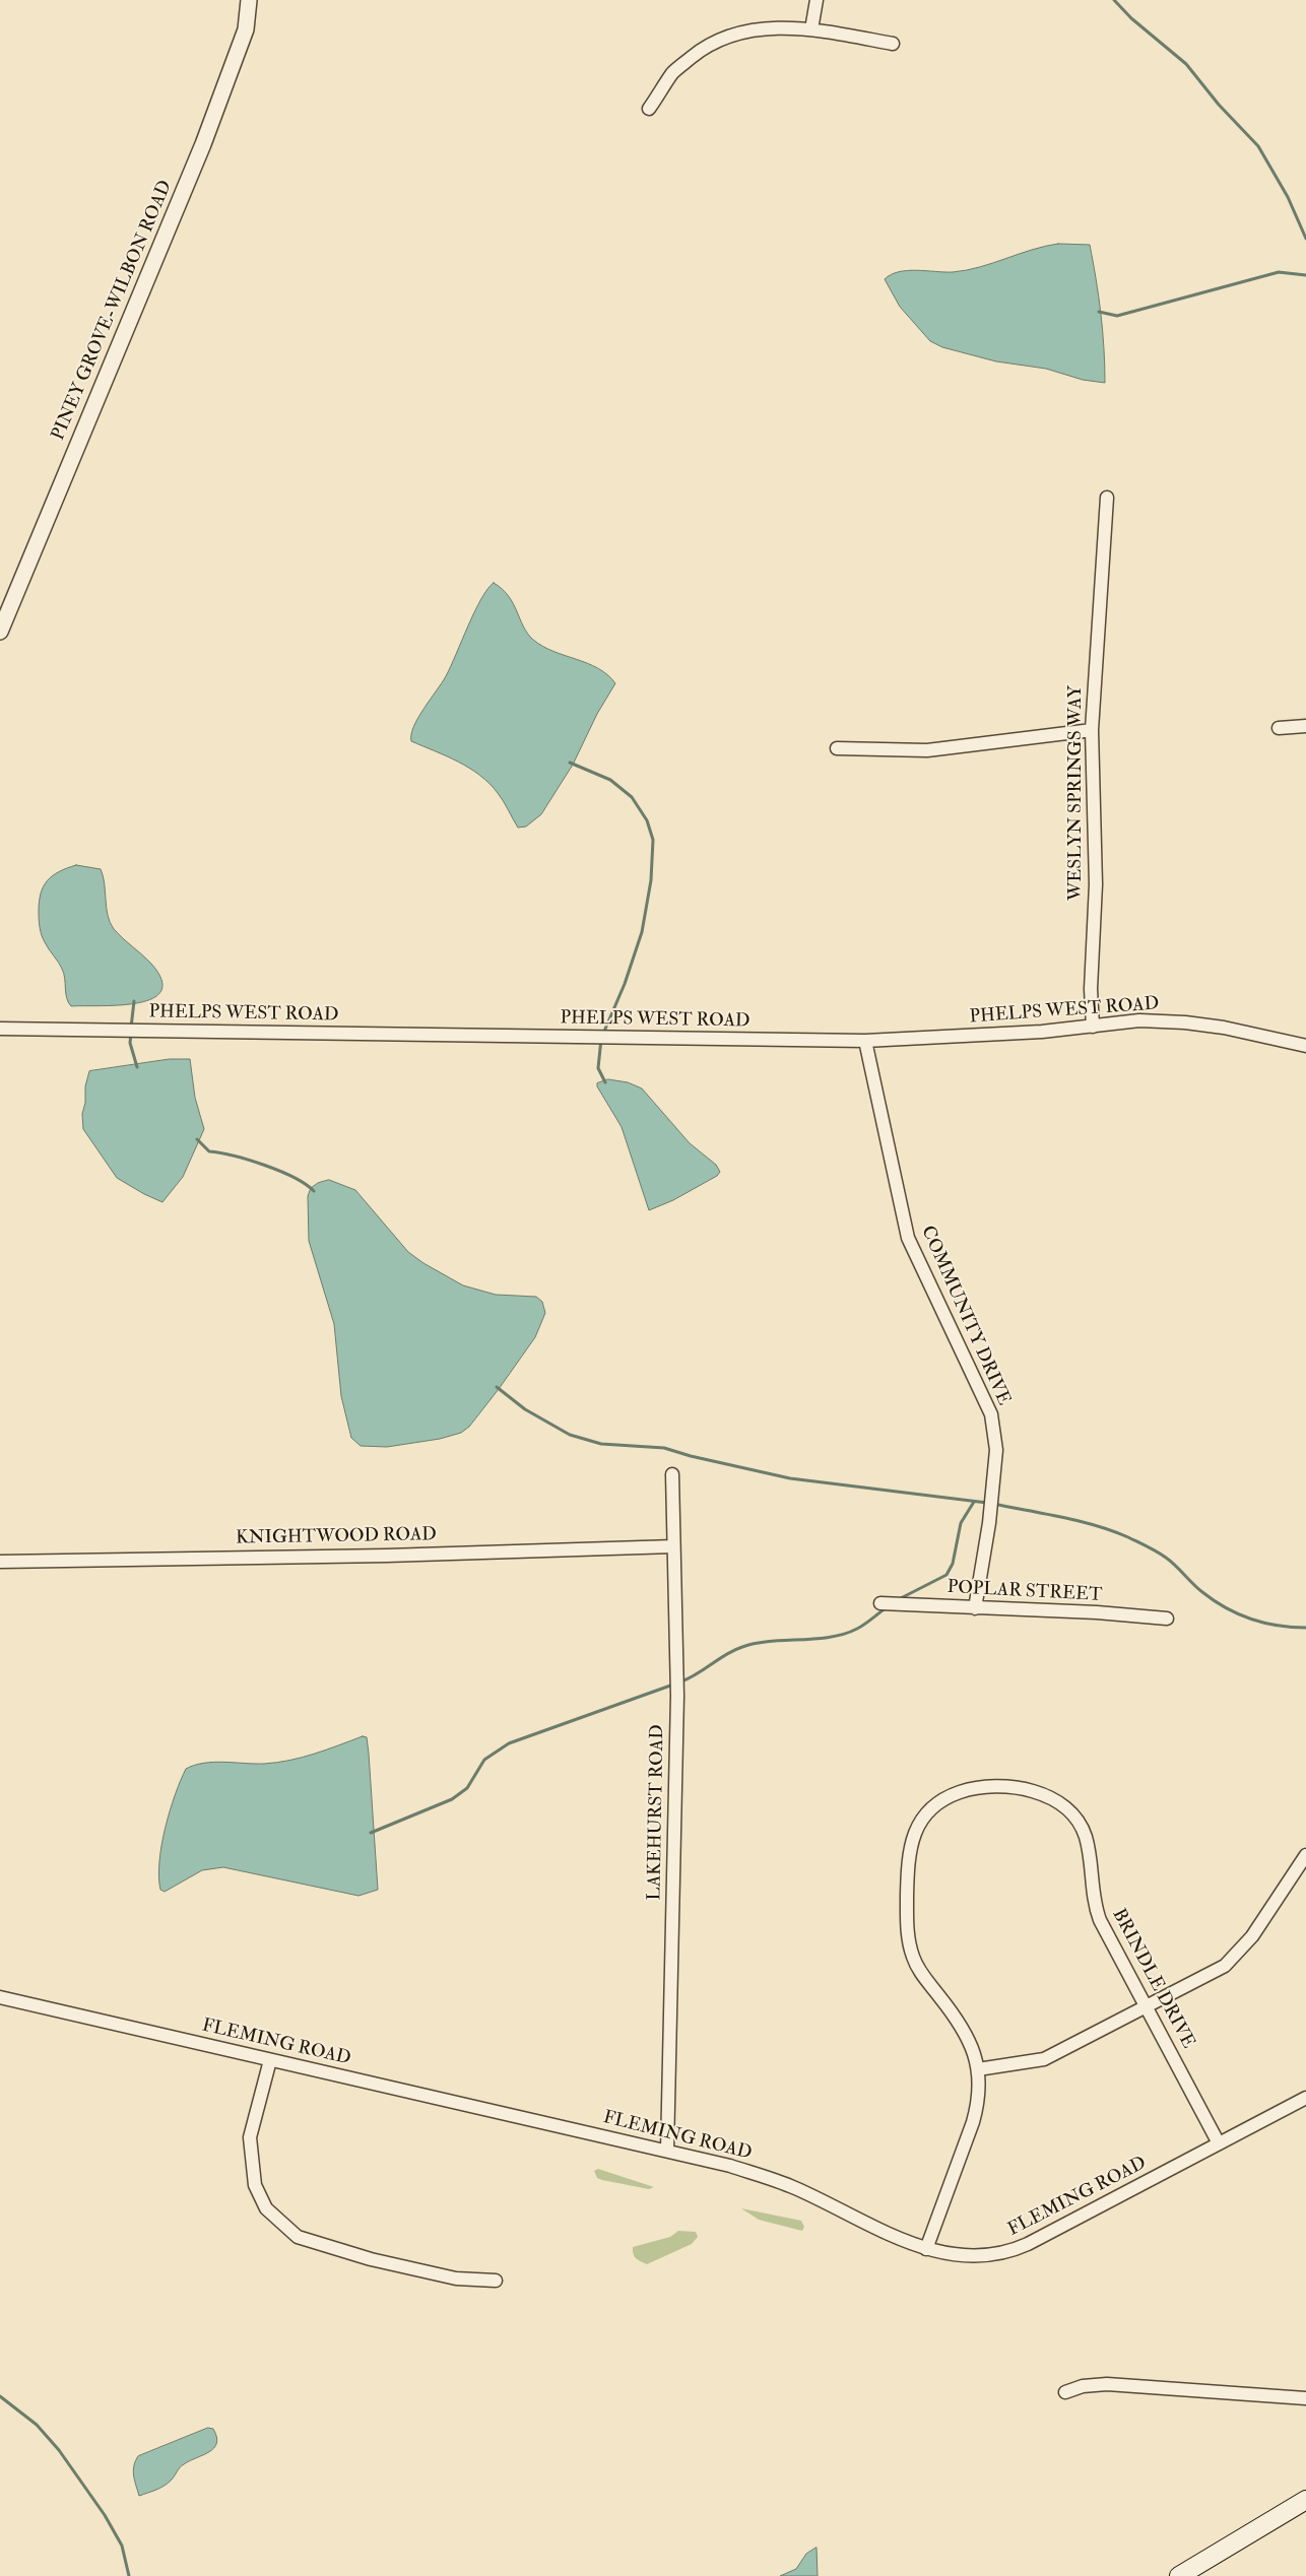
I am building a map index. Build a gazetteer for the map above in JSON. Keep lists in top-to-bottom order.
{
  "streets": {
    "street": [
      "PINEY GROVE-WILBON ROAD",
      "WESLYN SPRINGS WAY",
      "PHELPS WEST ROAD",
      "COMMUNITY DRIVE",
      "KNIGHTWOOD ROAD",
      "POPLAR STREET",
      "LAKEHURST ROAD",
      "BRINDLE DRIVE",
      "FLEMING ROAD"
    ]
  },
  "crossings": [
    ["WESLYN SPRINGS WAY", "PHELPS WEST ROAD"],
    ["PHELPS WEST ROAD", "COMMUNITY DRIVE"],
    ["COMMUNITY DRIVE", "POPLAR STREET"],
    ["KNIGHTWOOD ROAD", "LAKEHURST ROAD"],
    ["LAKEHURST ROAD", "FLEMING ROAD"],
    ["BRINDLE DRIVE", "FLEMING ROAD"]
  ]
}
